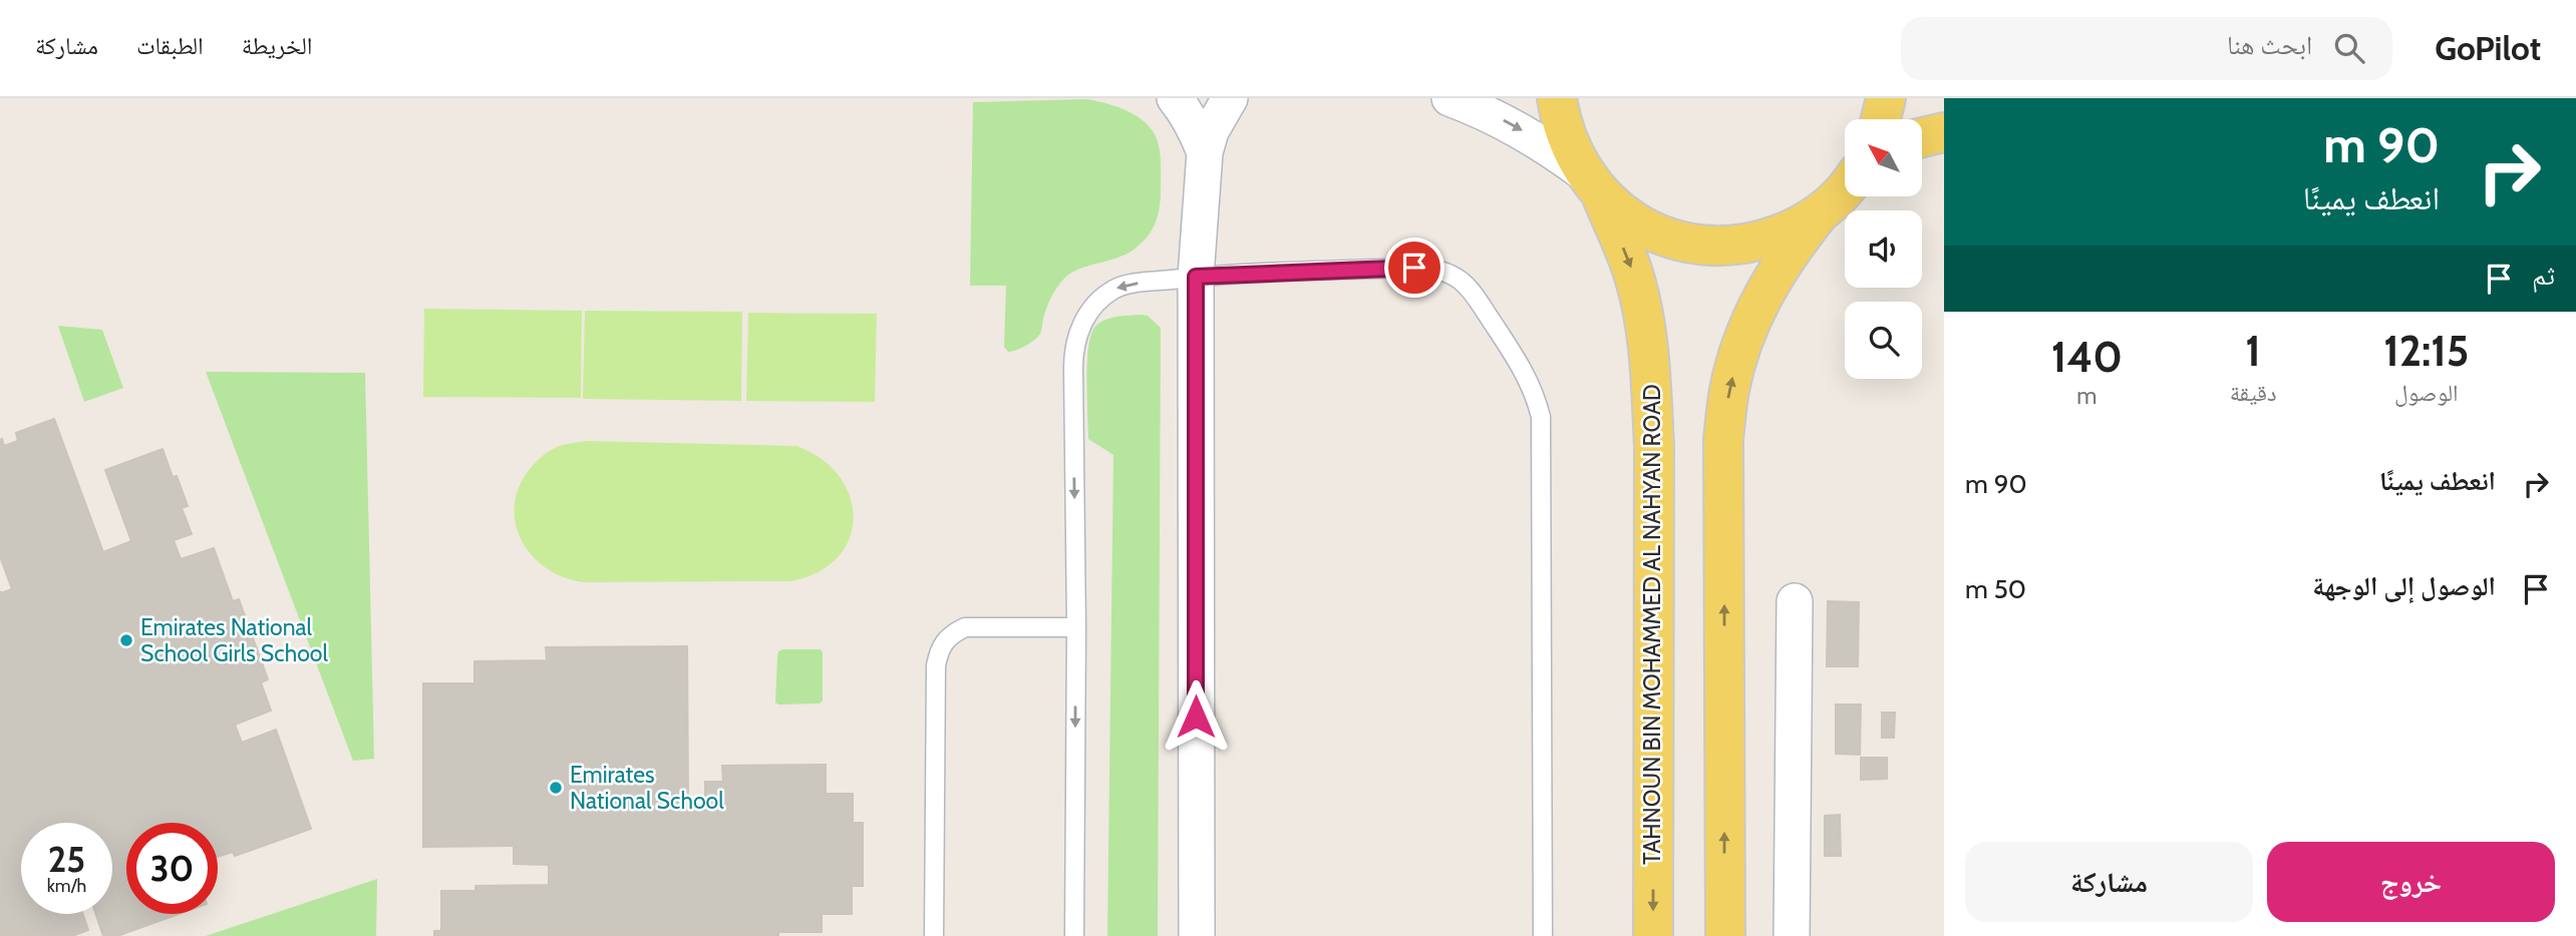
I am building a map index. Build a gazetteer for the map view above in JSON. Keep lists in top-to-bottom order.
{
  "streets": {
    "main road": ["TAHNOUN BIN MOHAMMED AL NAHYAN ROAD"]
  },
  "places": ["Emirates National School Girls School", "Emirates National School"],
  "north": "top left",
  "page": {
    "header": "GoPilot",
    "search": "ابحث هنا",
    "nav": ["الخريطة", "الطبقات", "مشاركة"],
    "turn": ["90 m", "انعطف يمينًا"],
    "then": "ثم",
    "eta": [
      "12:15",
      "الوصول",
      "1",
      "دقيقة",
      "140",
      "m"
    ],
    "list": [
      {
        "name": "انعطف يمينًا",
        "value": "90 m"
      },
      {
        "name": "الوصول إلى الوجهة",
        "value": "50 m"
      }
    ],
    "speed": "25 km/h",
    "limit": "30",
    "buttons": ["خروج", "مشاركة"]
  }
}
